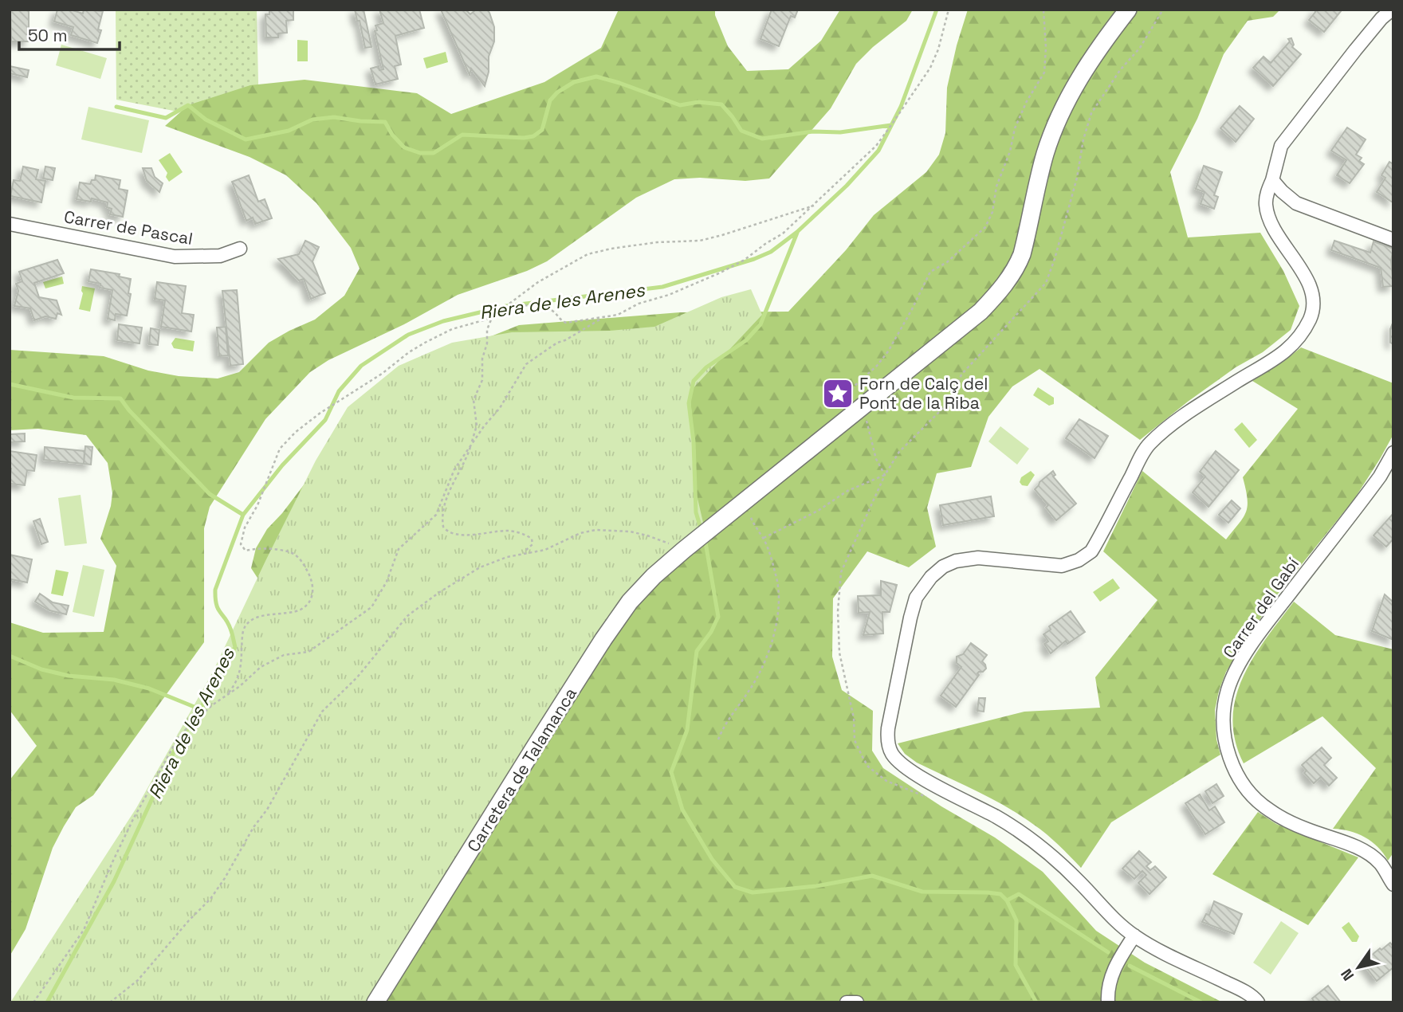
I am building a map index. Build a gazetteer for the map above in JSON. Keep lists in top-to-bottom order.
{
  "streets": {
    "street": ["Carrer de Pascal", "Carrer del Gabí", "Carretera de Talamanca"]
  },
  "water": ["Riera de les Arenes"],
  "places": {
    "place": ["Forn de Calç del Pont de la Riba"]
  },
  "scale_bar": "50 m",
  "north": "bottom left"
}
